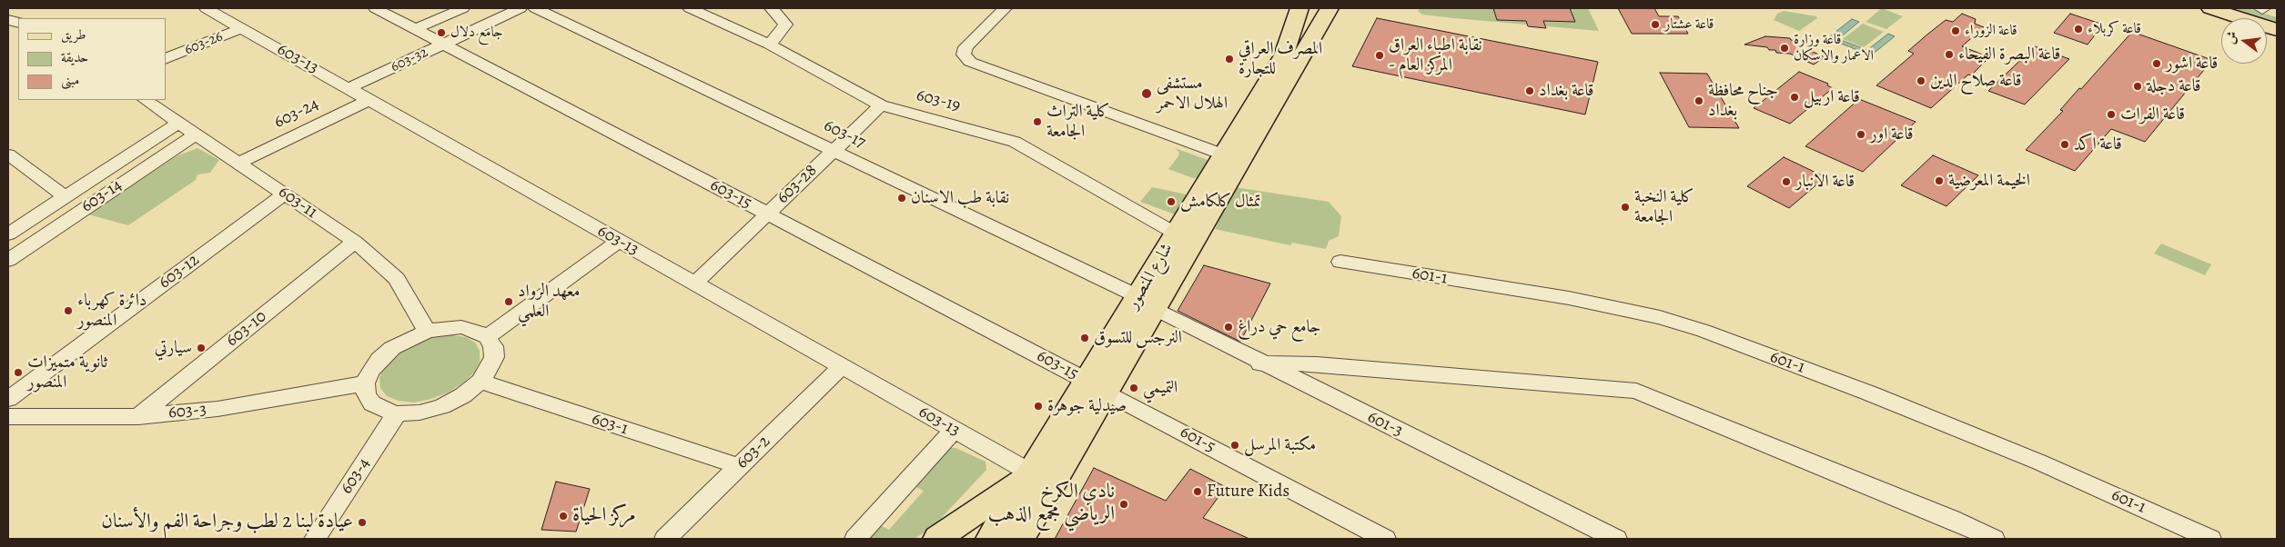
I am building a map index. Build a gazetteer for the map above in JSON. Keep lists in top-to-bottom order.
{
  "streets": {
    "main road": ["شارع المنصور"],
    "street": [
      "603-26",
      "603-13",
      "603-32",
      "603-19",
      "603-24",
      "603-17",
      "603-28",
      "603-15",
      "603-14",
      "603-11",
      "603-12",
      "601-1",
      "603-10",
      "603-3",
      "603-1",
      "601-3",
      "601-5",
      "603-2",
      "603-4"
    ]
  },
  "crossings": [
    ["603-26", "603-13"],
    ["603-13", "603-32"],
    ["603-13", "603-24"],
    ["603-13", "603-28"],
    ["603-13", "شارع المنصور"],
    ["603-13", "603-2"],
    ["603-32", "603-15"],
    ["603-19", "603-28"],
    ["603-19", "شارع المنصور"],
    ["603-24", "603-11"],
    ["603-17", "603-28"],
    ["603-17", "شارع المنصور"],
    ["603-17", "601-3"],
    ["603-28", "603-15"],
    ["603-15", "شارع المنصور"],
    ["603-15", "601-5"],
    ["603-14", "603-11"],
    ["603-11", "603-12"],
    ["603-11", "603-10"],
    ["603-11", "603-3"],
    ["603-11", "603-1"],
    ["603-11", "603-4"],
    ["شارع المنصور", "601-3"],
    ["شارع المنصور", "601-5"],
    ["603-10", "603-3"],
    ["603-3", "603-1"],
    ["603-3", "603-4"],
    ["603-1", "603-2"],
    ["603-1", "603-4"]
  ],
  "places": [
    "قاعة عشتار",
    "قاعة كربلاء",
    "قاعة الزوراء",
    "جامع دلال",
    "قاعة وزارة الاعمار والاسكان",
    "قاعة البصرة الفيحاء",
    "نقابة اطباء العراق - المركز العام",
    "المصرف العراقي للتجارة",
    "قاعة اشور",
    "قاعة صلاح الدين",
    "قاعة دجلة",
    "قاعة بغداد",
    "مستشفى الهلال الاحمر",
    "قاعة اربيل",
    "جناح محافظة بغداد",
    "قاعة الفرات",
    "كلية التراث الجامعة",
    "قاعة اور",
    "قاعة اكد",
    "الخيمة المعرضية",
    "قاعة الانبار",
    "نقابة طب الاسنان",
    "تمثال كلكامش",
    "كلية النخبة الجامعة",
    "معهد الرواد العلمي",
    "دائرة كهرباء المنصور",
    "جامع حي دراغ",
    "النرجس للتسوق",
    "سيارتي",
    "ثانوية متميزات المنصور",
    "التميمي",
    "صيدلية جوهرة",
    "مكتبة المرسل",
    "Future Kids",
    "نادي الكرخ الرياضي مجمع الذهب",
    "مركز الحياة",
    "عيادة لبنا 2 لطب وجراحة الفم والأسنان"
  ],
  "legend": ["طريق", "حديقة", "مبنى"],
  "north": "left"
}
